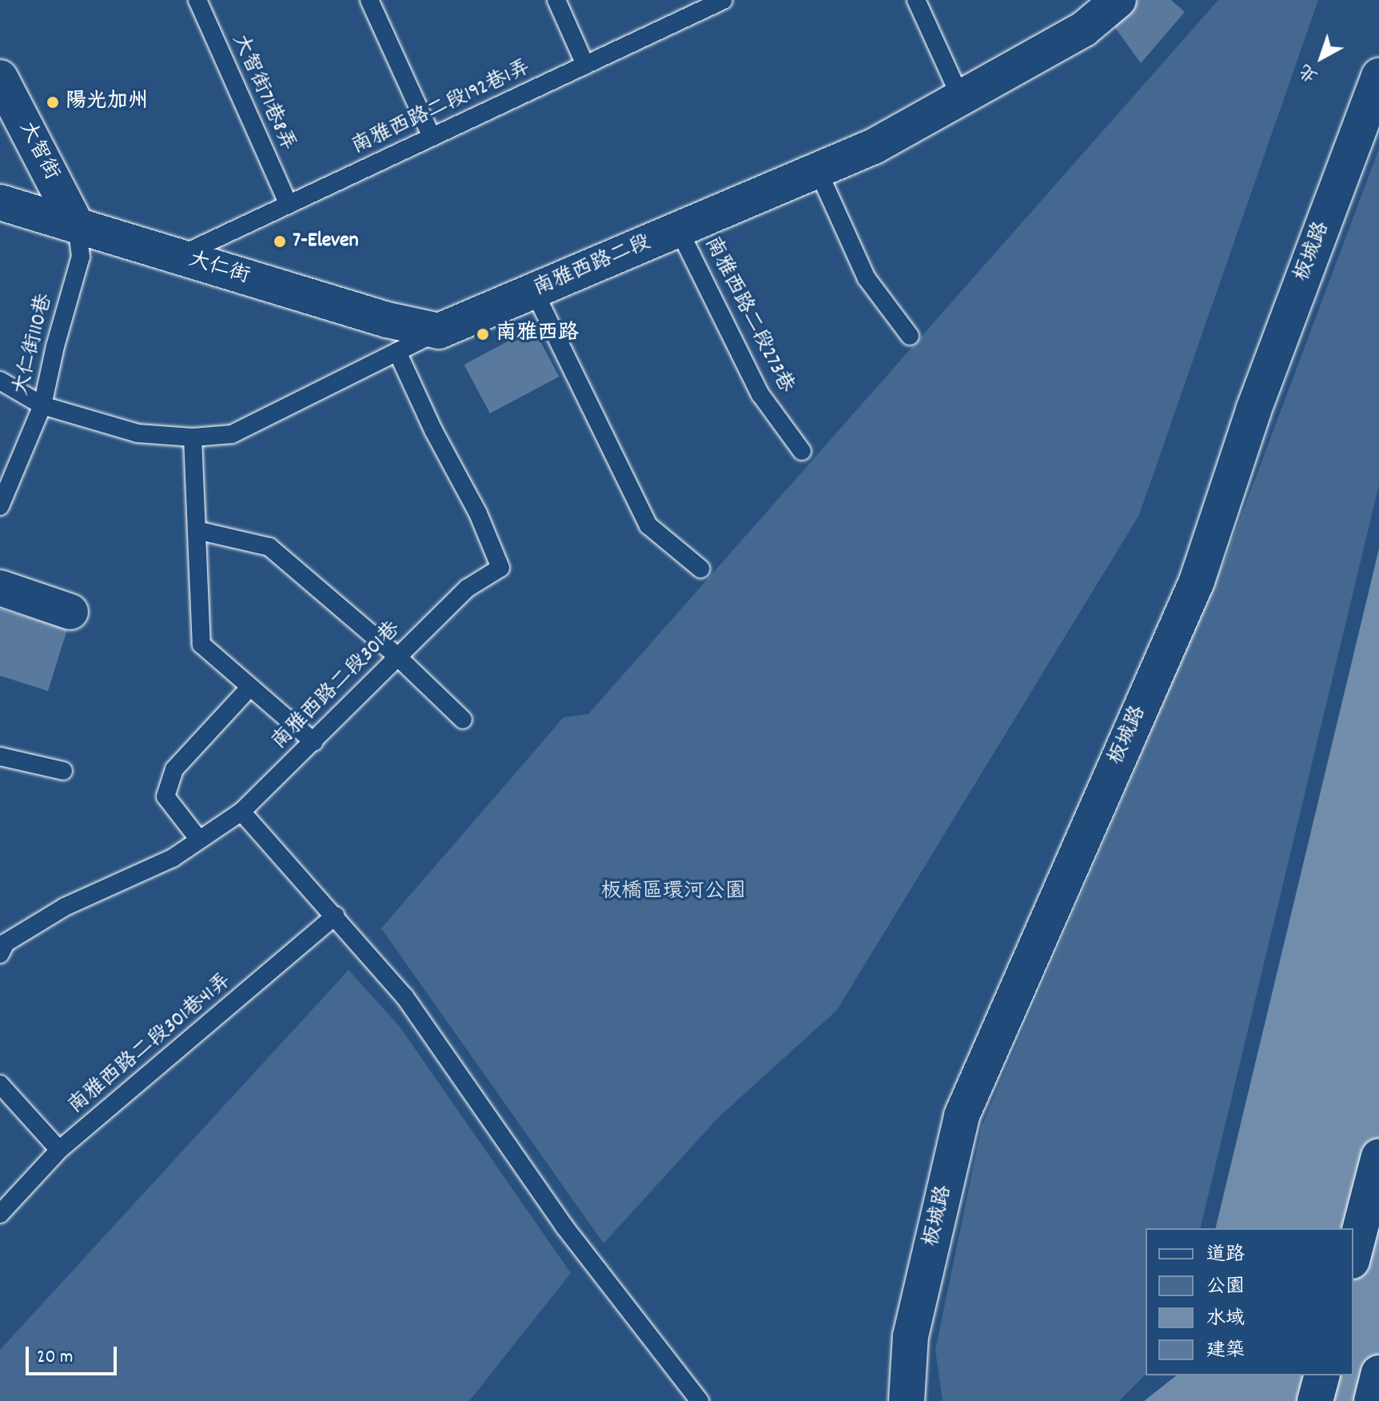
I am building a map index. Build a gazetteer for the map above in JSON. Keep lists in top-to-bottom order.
{
  "streets": {
    "main road": [
      "大智街",
      "板城路",
      "南雅西路二段",
      "大仁街"
    ],
    "lane": [
      "大智街71巷8弄",
      "南雅西路二段192巷1弄",
      "南雅西路二段273巷",
      "大仁街110巷",
      "南雅西路二段301巷",
      "南雅西路二段301巷41弄"
    ]
  },
  "crossings": [
    ["大智街71巷8弄", "南雅西路二段192巷1弄"],
    ["南雅西路二段192巷1弄", "大仁街"],
    ["大智街", "大仁街"],
    ["大智街", "大仁街110巷"],
    ["南雅西路二段", "大仁街"],
    ["南雅西路二段", "南雅西路二段273巷"],
    ["南雅西路二段", "大仁街110巷"],
    ["南雅西路二段", "南雅西路二段301巷"],
    ["大仁街", "大仁街110巷"]
  ],
  "parks": ["板橋區環河公園"],
  "places": ["陽光加州", "7-Eleven", "南雅西路"],
  "legend": [
    "道路",
    "公園",
    "水域",
    "建築"
  ],
  "scale_bar": "20 m",
  "north": "bottom left"
}
